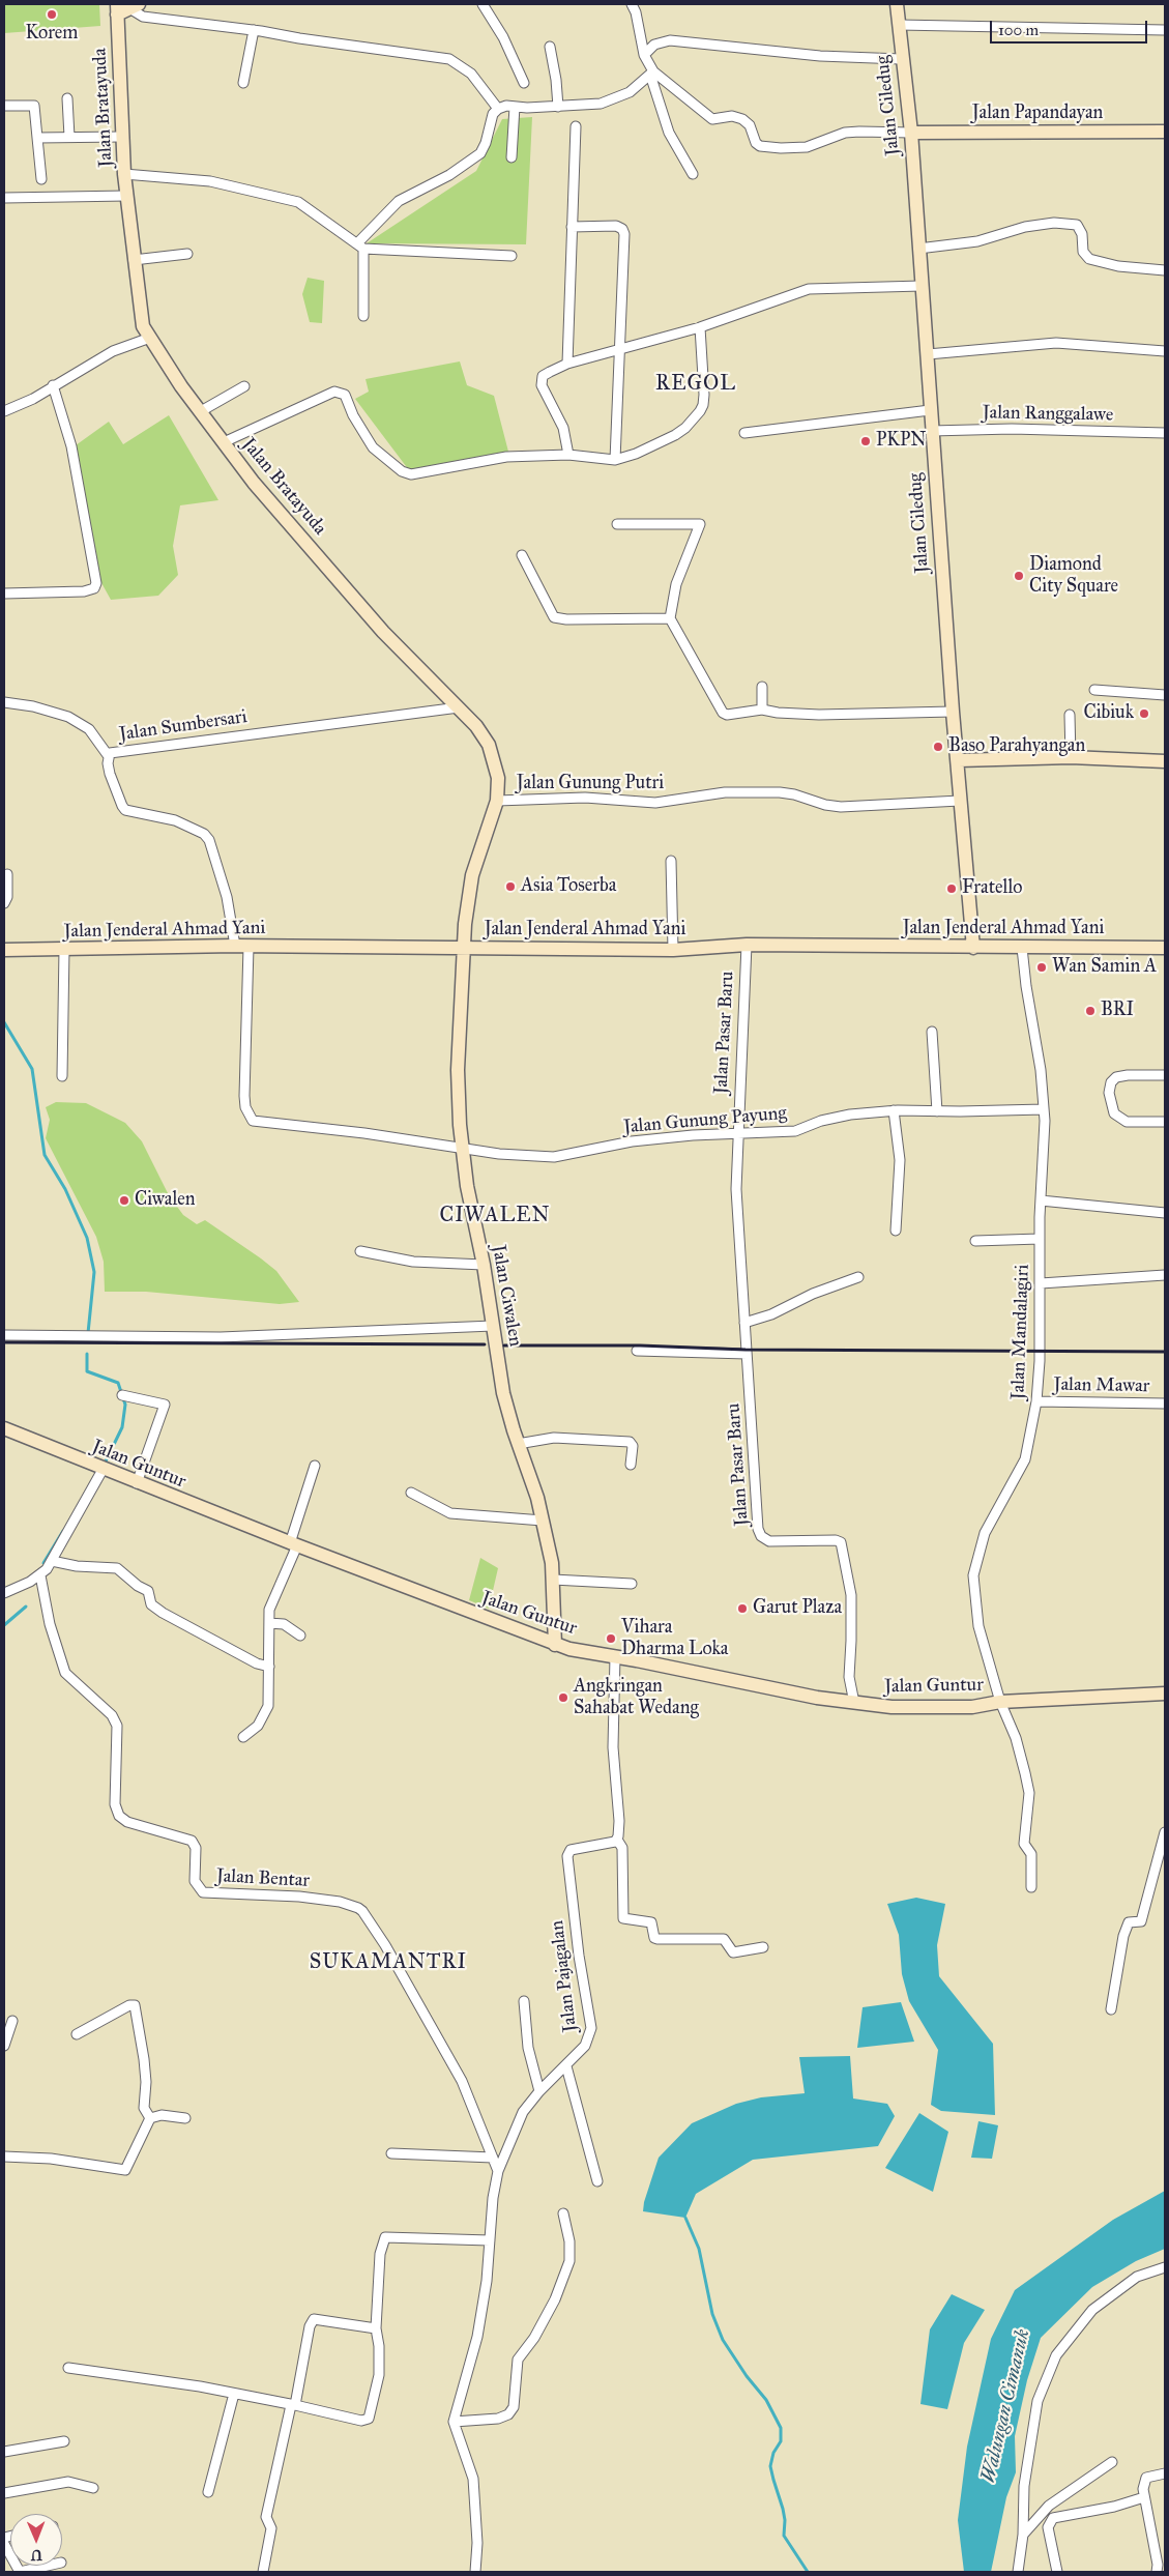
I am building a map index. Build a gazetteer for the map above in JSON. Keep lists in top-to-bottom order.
{
  "streets": {
    "street": [
      "Jalan Ciledug",
      "Jalan Bratayuda",
      "Jalan Papandayan",
      "Jalan Ranggalawe",
      "Jalan Sumbersari",
      "Jalan Gunung Putri",
      "Jalan Jenderal Ahmad Yani",
      "Jalan Pasar Baru",
      "Jalan Gunung Payung",
      "Jalan Ciwalen",
      "Jalan Mandalagiri",
      "Jalan Mawar",
      "Jalan Guntur",
      "Jalan Bentar",
      "Jalan Pajagalan"
    ]
  },
  "crossings": [
    ["Jalan Ciledug", "Jalan Papandayan"],
    ["Jalan Ciledug", "Jalan Ranggalawe"],
    ["Jalan Ciledug", "Jalan Gunung Putri"],
    ["Jalan Ciledug", "Jalan Jenderal Ahmad Yani"],
    ["Jalan Bratayuda", "Jalan Sumbersari"],
    ["Jalan Bratayuda", "Jalan Gunung Putri"],
    ["Jalan Bratayuda", "Jalan Jenderal Ahmad Yani"],
    ["Jalan Bratayuda", "Jalan Ciwalen"],
    ["Jalan Sumbersari", "Jalan Jenderal Ahmad Yani"],
    ["Jalan Sumbersari", "Jalan Gunung Payung"],
    ["Jalan Jenderal Ahmad Yani", "Jalan Pasar Baru"],
    ["Jalan Jenderal Ahmad Yani", "Jalan Gunung Payung"],
    ["Jalan Jenderal Ahmad Yani", "Jalan Ciwalen"],
    ["Jalan Jenderal Ahmad Yani", "Jalan Mandalagiri"],
    ["Jalan Pasar Baru", "Jalan Gunung Payung"],
    ["Jalan Pasar Baru", "Jalan Guntur"],
    ["Jalan Gunung Payung", "Jalan Ciwalen"],
    ["Jalan Gunung Payung", "Jalan Mandalagiri"],
    ["Jalan Ciwalen", "Jalan Guntur"],
    ["Jalan Mandalagiri", "Jalan Mawar"],
    ["Jalan Mandalagiri", "Jalan Guntur"],
    ["Jalan Bentar", "Jalan Pajagalan"]
  ],
  "districts": ["REGOL", "CIWALEN", "SUKAMANTRI"],
  "water": ["Walungan Cimanuk"],
  "places": [
    "Korem",
    "PKPN",
    "Diamond City Square",
    "Cibiuk",
    "Baso Parahyangan",
    "Asia Toserba",
    "Fratello",
    "Wan Samin A",
    "BRI",
    "Ciwalen",
    "Garut Plaza",
    "Vihara Dharma Loka",
    "Angkringan Sahabat Wedang"
  ],
  "scale_bar": "100 m",
  "north": "bottom"
}
